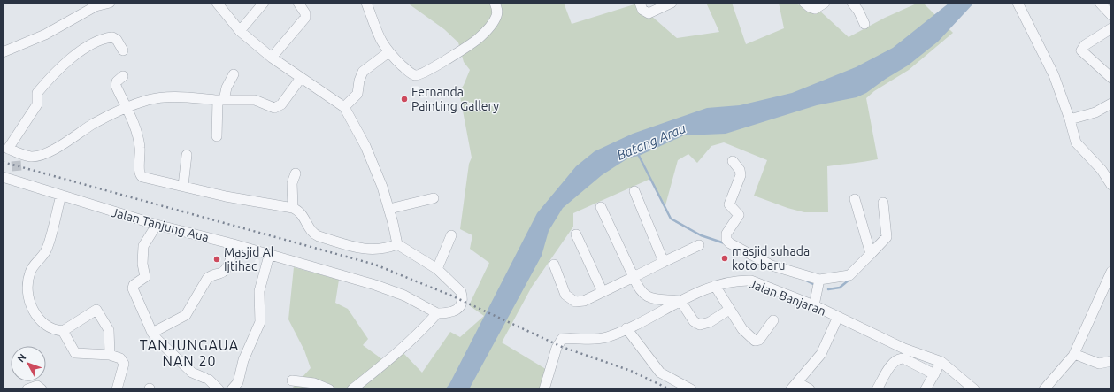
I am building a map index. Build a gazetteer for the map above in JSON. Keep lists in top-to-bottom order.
{
  "streets": {
    "street": ["Jalan Tanjung Aua", "Jalan Banjaran"]
  },
  "districts": ["TANJUNGAUA NAN 20"],
  "water": ["Batang Arau"],
  "places": ["Fernanda Painting Gallery", "masjid suhada koto baru", "Masjid Al Ijtihad"],
  "north": "top left"
}
